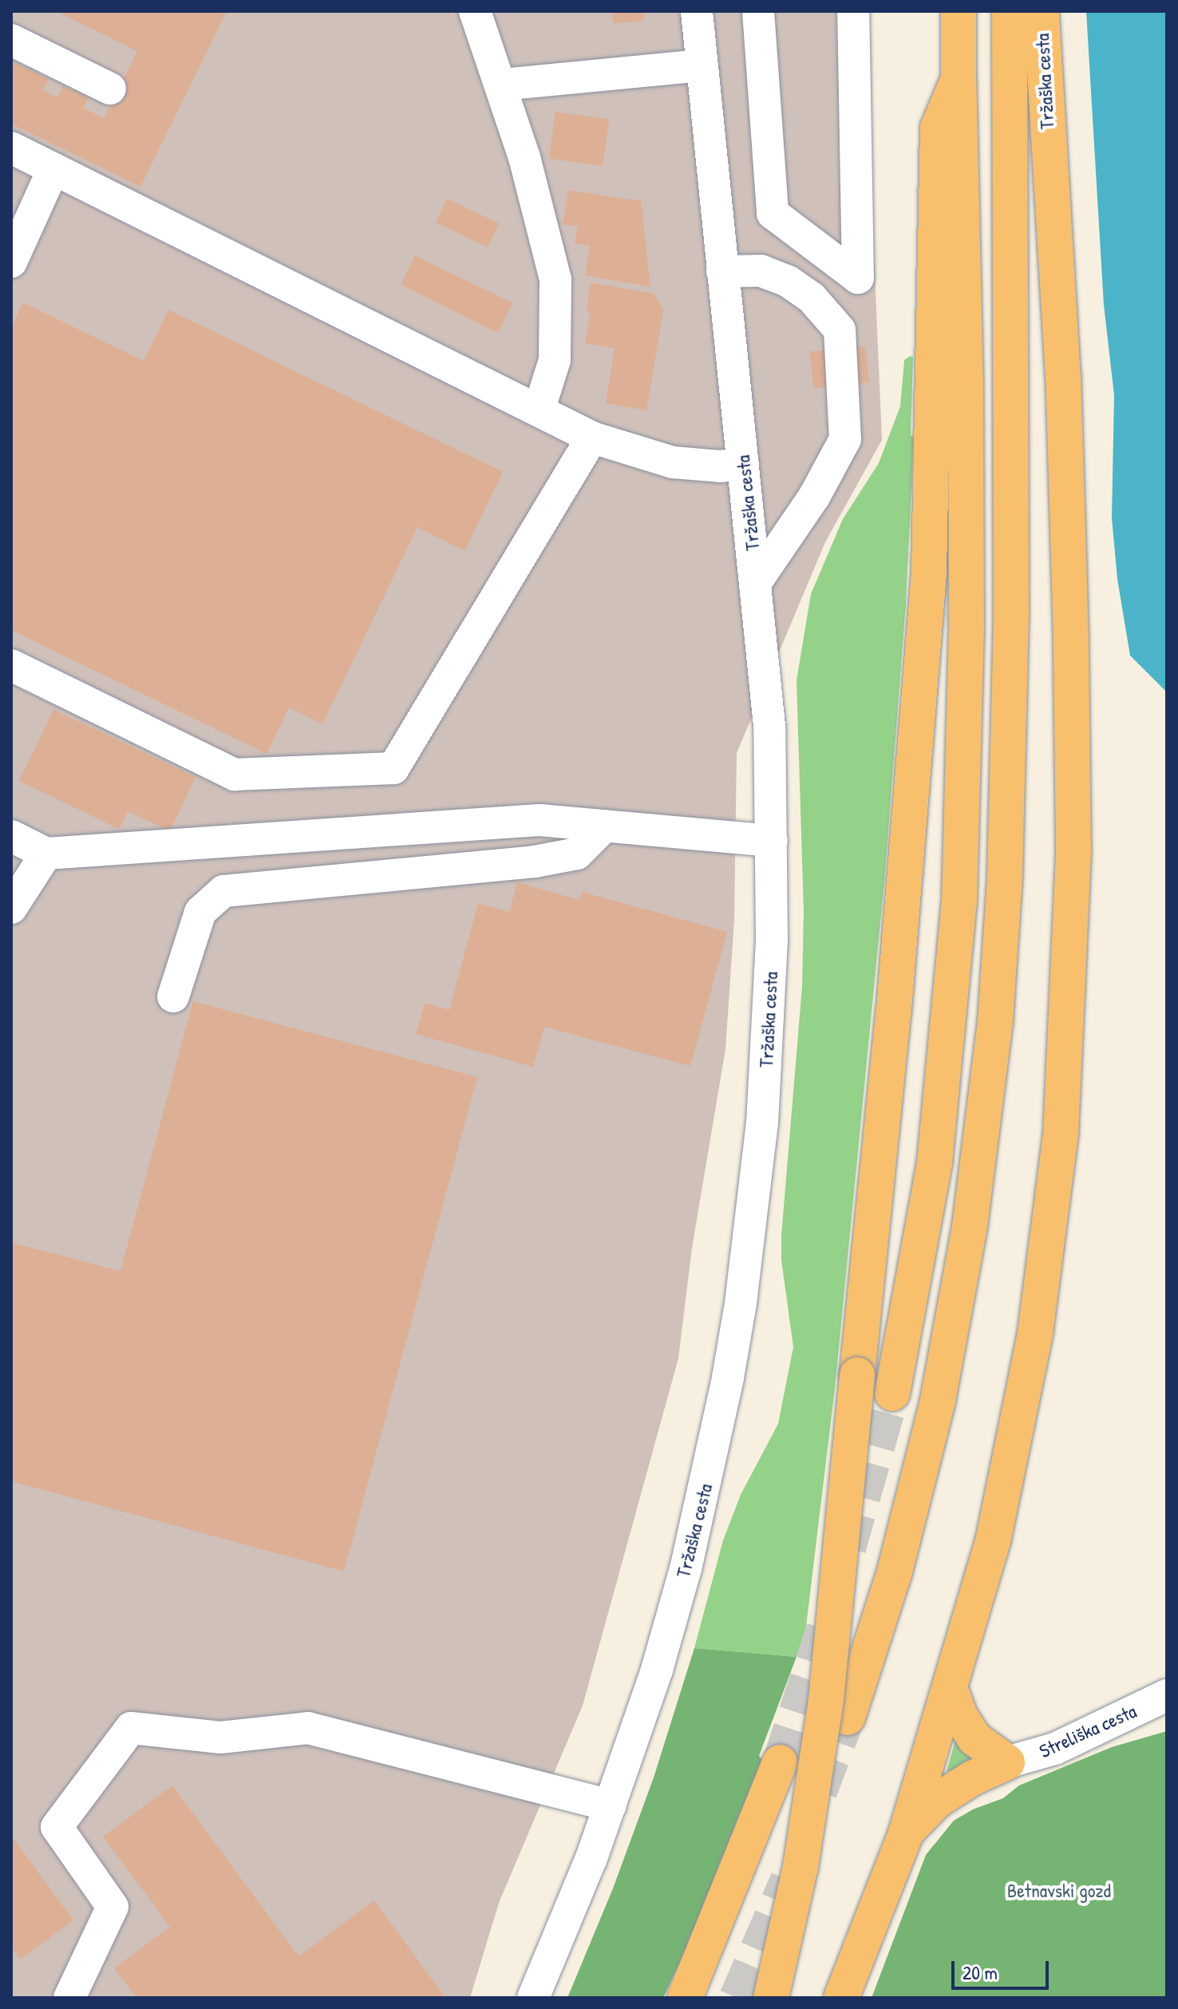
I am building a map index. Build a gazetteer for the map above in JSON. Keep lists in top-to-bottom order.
{
  "streets": {
    "main road": ["Tržaška cesta"],
    "street": ["Streliška cesta"]
  },
  "parks": ["Betnavski gozd"],
  "scale_bar": "20 m"
}
